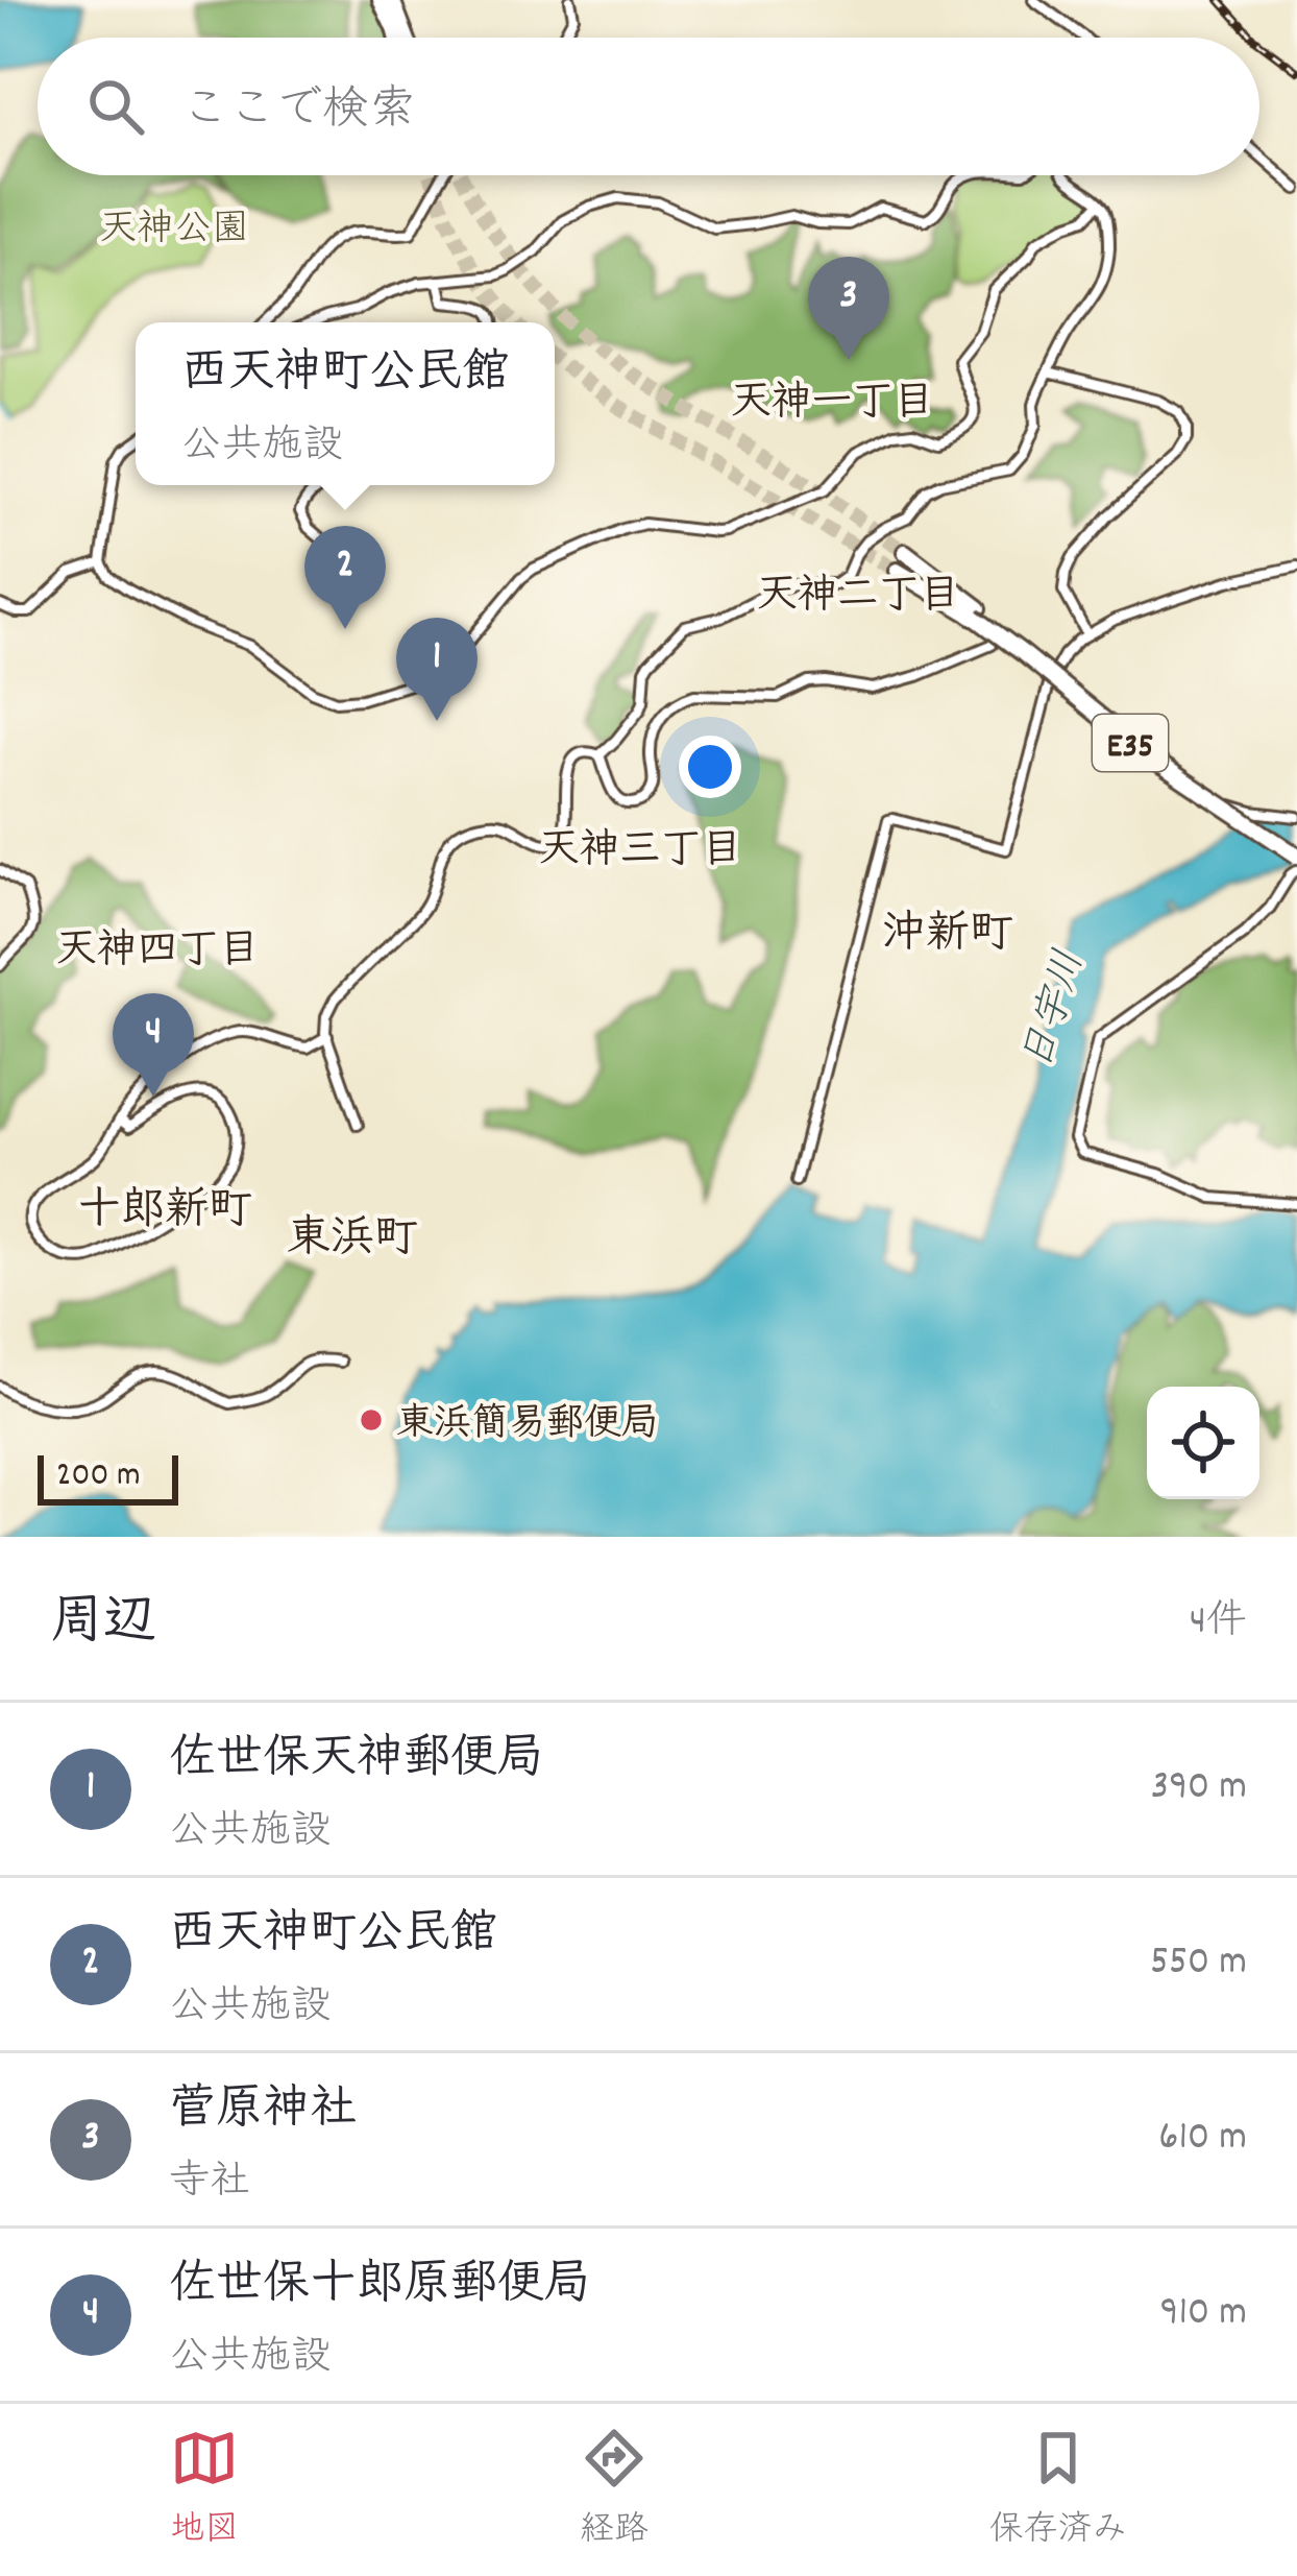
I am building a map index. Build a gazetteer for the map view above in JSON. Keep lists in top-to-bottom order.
{
  "streets": {
    "highway": ["E35"]
  },
  "districts": [
    "天神一丁目",
    "天神二丁目",
    "天神三丁目",
    "沖新町",
    "天神四丁目",
    "十郎新町",
    "東浜町"
  ],
  "water": ["日宇川"],
  "parks": ["天神公園"],
  "places": ["東浜簡易郵便局"],
  "scale_bar": "200 m",
  "page": {
    "search": "ここで検索",
    "pins": [
      "3",
      "2",
      "1",
      "4"
    ],
    "popup": ["西天神町公民館", "公共施設"],
    "scale": "200 m",
    "heading": ["周辺", "4件"],
    "list": [
      {
        "mark": "1",
        "name": "佐世保天神郵便局",
        "note": "公共施設",
        "value": "390 m"
      },
      {
        "mark": "2",
        "name": "西天神町公民館",
        "note": "公共施設",
        "value": "550 m"
      },
      {
        "mark": "3",
        "name": "菅原神社",
        "note": "寺社",
        "value": "610 m"
      },
      {
        "mark": "4",
        "name": "佐世保十郎原郵便局",
        "note": "公共施設",
        "value": "910 m"
      }
    ],
    "nav": ["地図", "経路", "保存済み"]
  }
}
